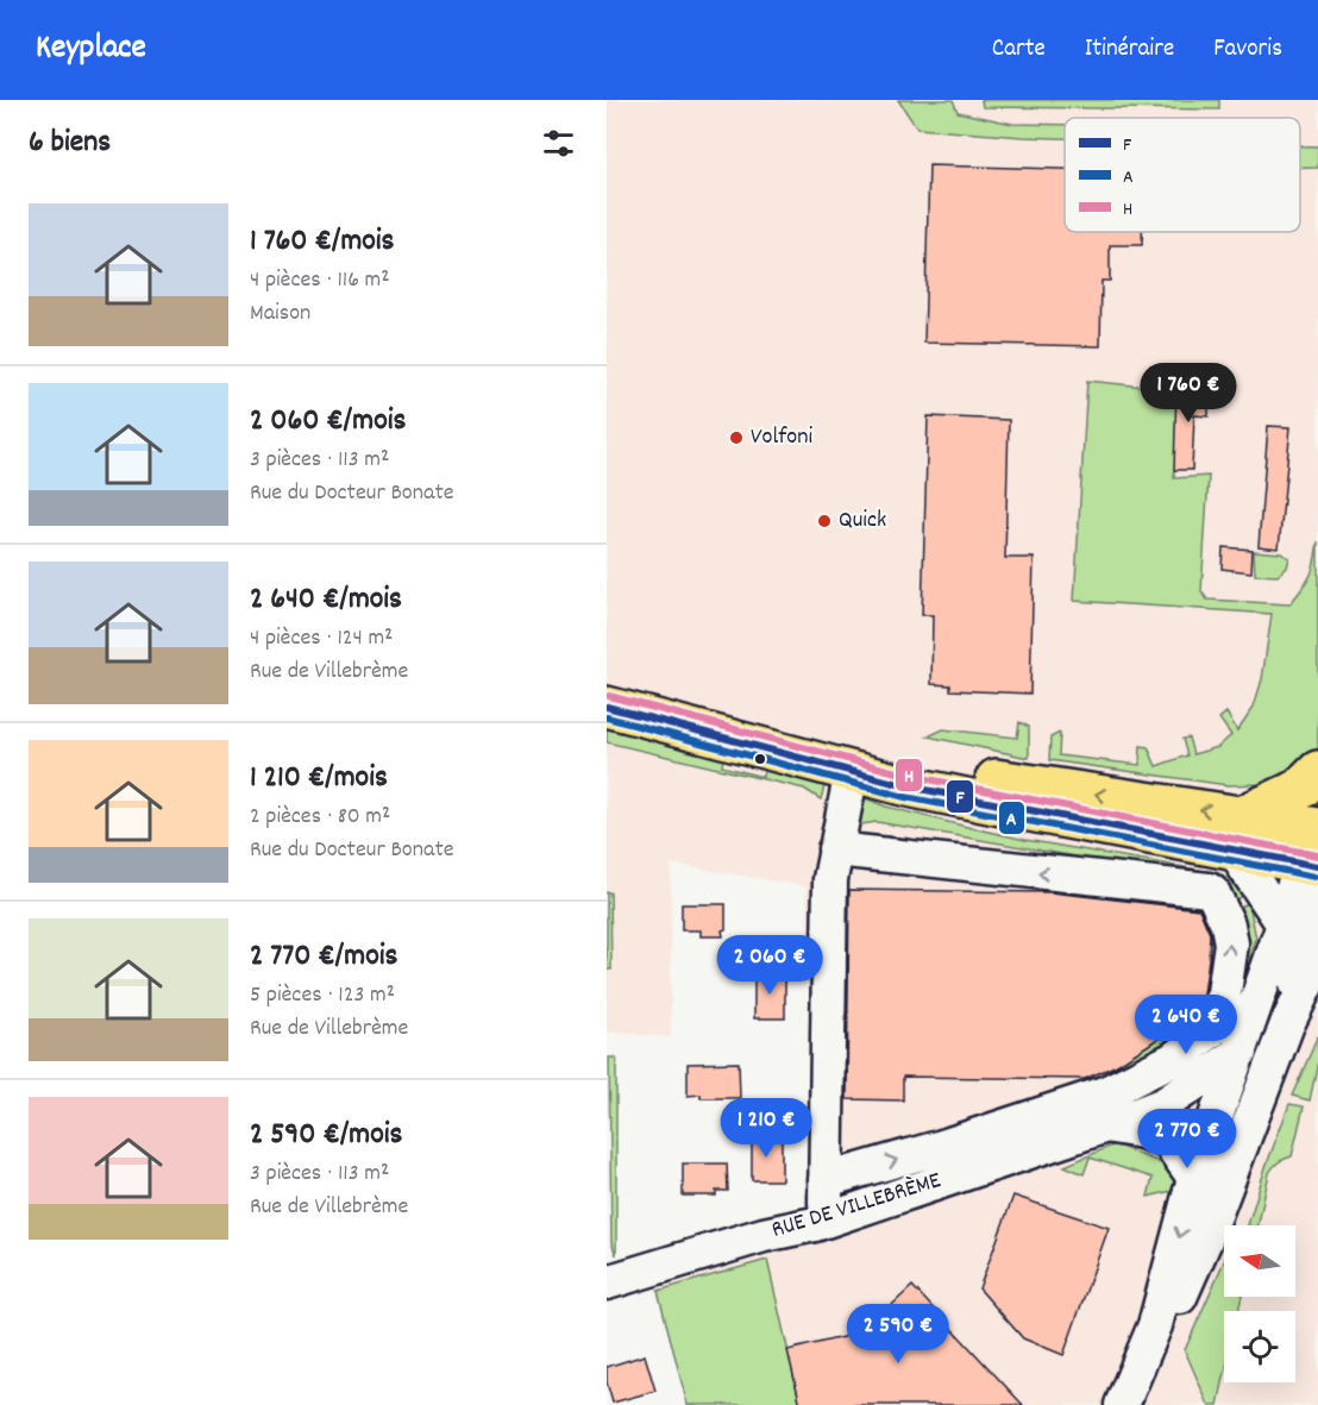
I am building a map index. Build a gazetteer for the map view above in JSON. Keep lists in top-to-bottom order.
{
  "streets": {
    "street": ["RUE DE VILLEBRÈME"]
  },
  "places": ["Volfoni", "Quick"],
  "lines": ["transit line H", "transit line F", "transit line A"],
  "legend": ["F", "A", "H"],
  "north": "left",
  "page": {
    "header": "Keyplace",
    "nav": ["Carte", "Itinéraire", "Favoris"],
    "heading": "6 biens",
    "list": [
      {
        "name": "1 760 €/mois",
        "note": "4 pièces · 116 m² · Maison"
      },
      {
        "name": "2 060 €/mois",
        "note": "3 pièces · 113 m² · Rue du Docteur Bonate"
      },
      {
        "name": "2 640 €/mois",
        "note": "4 pièces · 124 m² · Rue de Villebrème"
      },
      {
        "name": "1 210 €/mois",
        "note": "2 pièces · 80 m² · Rue du Docteur Bonate"
      },
      {
        "name": "2 770 €/mois",
        "note": "5 pièces · 123 m² · Rue de Villebrème"
      },
      {
        "name": "2 590 €/mois",
        "note": "3 pièces · 113 m² · Rue de Villebrème"
      }
    ],
    "price": [
      "1 760 €",
      "2 060 €",
      "2 640 €",
      "1 210 €",
      "2 770 €",
      "2 590 €"
    ]
  }
}
